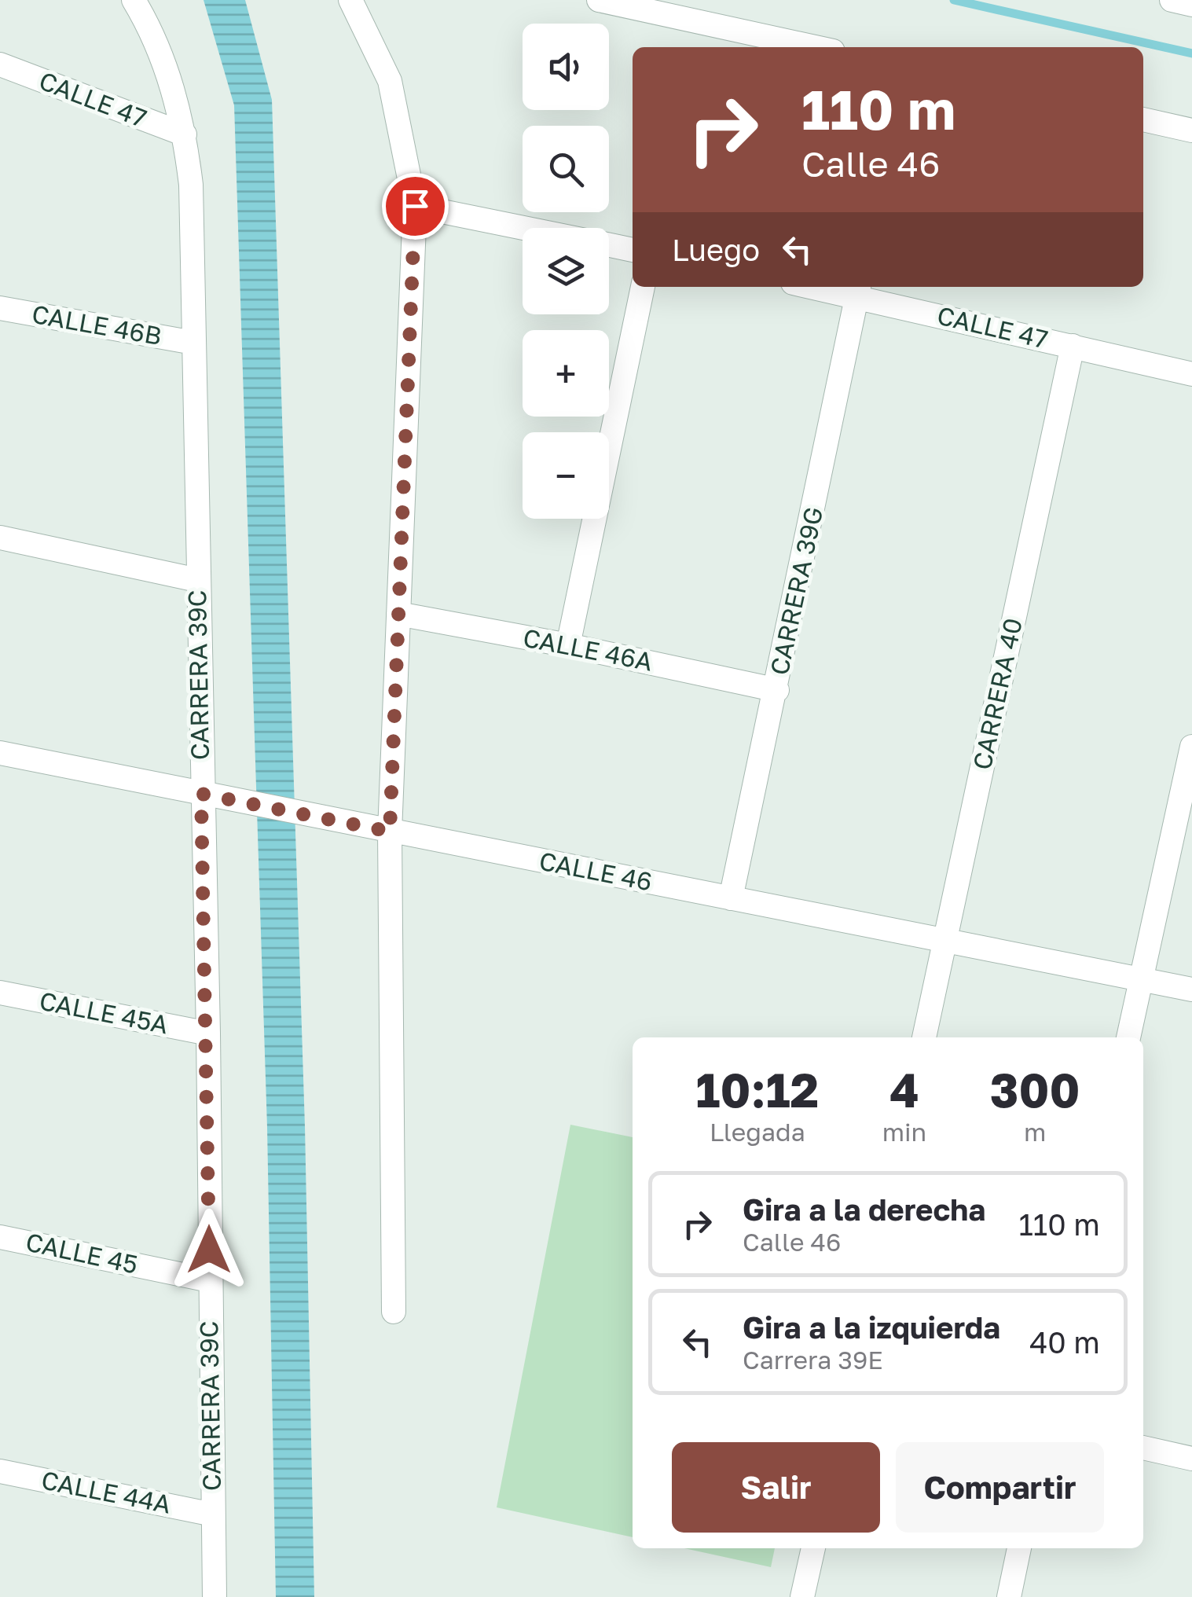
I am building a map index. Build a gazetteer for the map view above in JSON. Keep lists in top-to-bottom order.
{
  "streets": {
    "street": [
      "CALLE 47",
      "CALLE 46B",
      "CARRERA 39G",
      "CALLE 46A",
      "CARRERA 39C",
      "CARRERA 40",
      "CALLE 46",
      "CALLE 45A",
      "CALLE 45",
      "CALLE 44A"
    ]
  },
  "crossings": [
    ["CALLE 47", "CARRERA 39G"],
    ["CALLE 47", "CARRERA 39C"],
    ["CALLE 47", "CARRERA 40"],
    ["CALLE 46B", "CARRERA 39C"],
    ["CARRERA 39G", "CALLE 46A"],
    ["CARRERA 39G", "CALLE 46"],
    ["CARRERA 39C", "CALLE 46"],
    ["CARRERA 39C", "CALLE 45A"],
    ["CARRERA 39C", "CALLE 45"],
    ["CARRERA 39C", "CALLE 44A"],
    ["CARRERA 40", "CALLE 46"]
  ],
  "page": {
    "map_buttons": ["+", "−"],
    "turn": ["110 m", "Calle 46"],
    "then": "Luego",
    "eta": [
      "10:12",
      "Llegada",
      "4",
      "min",
      "300",
      "m"
    ],
    "list": [
      {
        "name": "Gira a la derecha",
        "note": "Calle 46",
        "value": "110 m"
      },
      {
        "name": "Gira a la izquierda",
        "note": "Carrera 39E",
        "value": "40 m"
      }
    ],
    "buttons": ["Salir", "Compartir"]
  }
}
